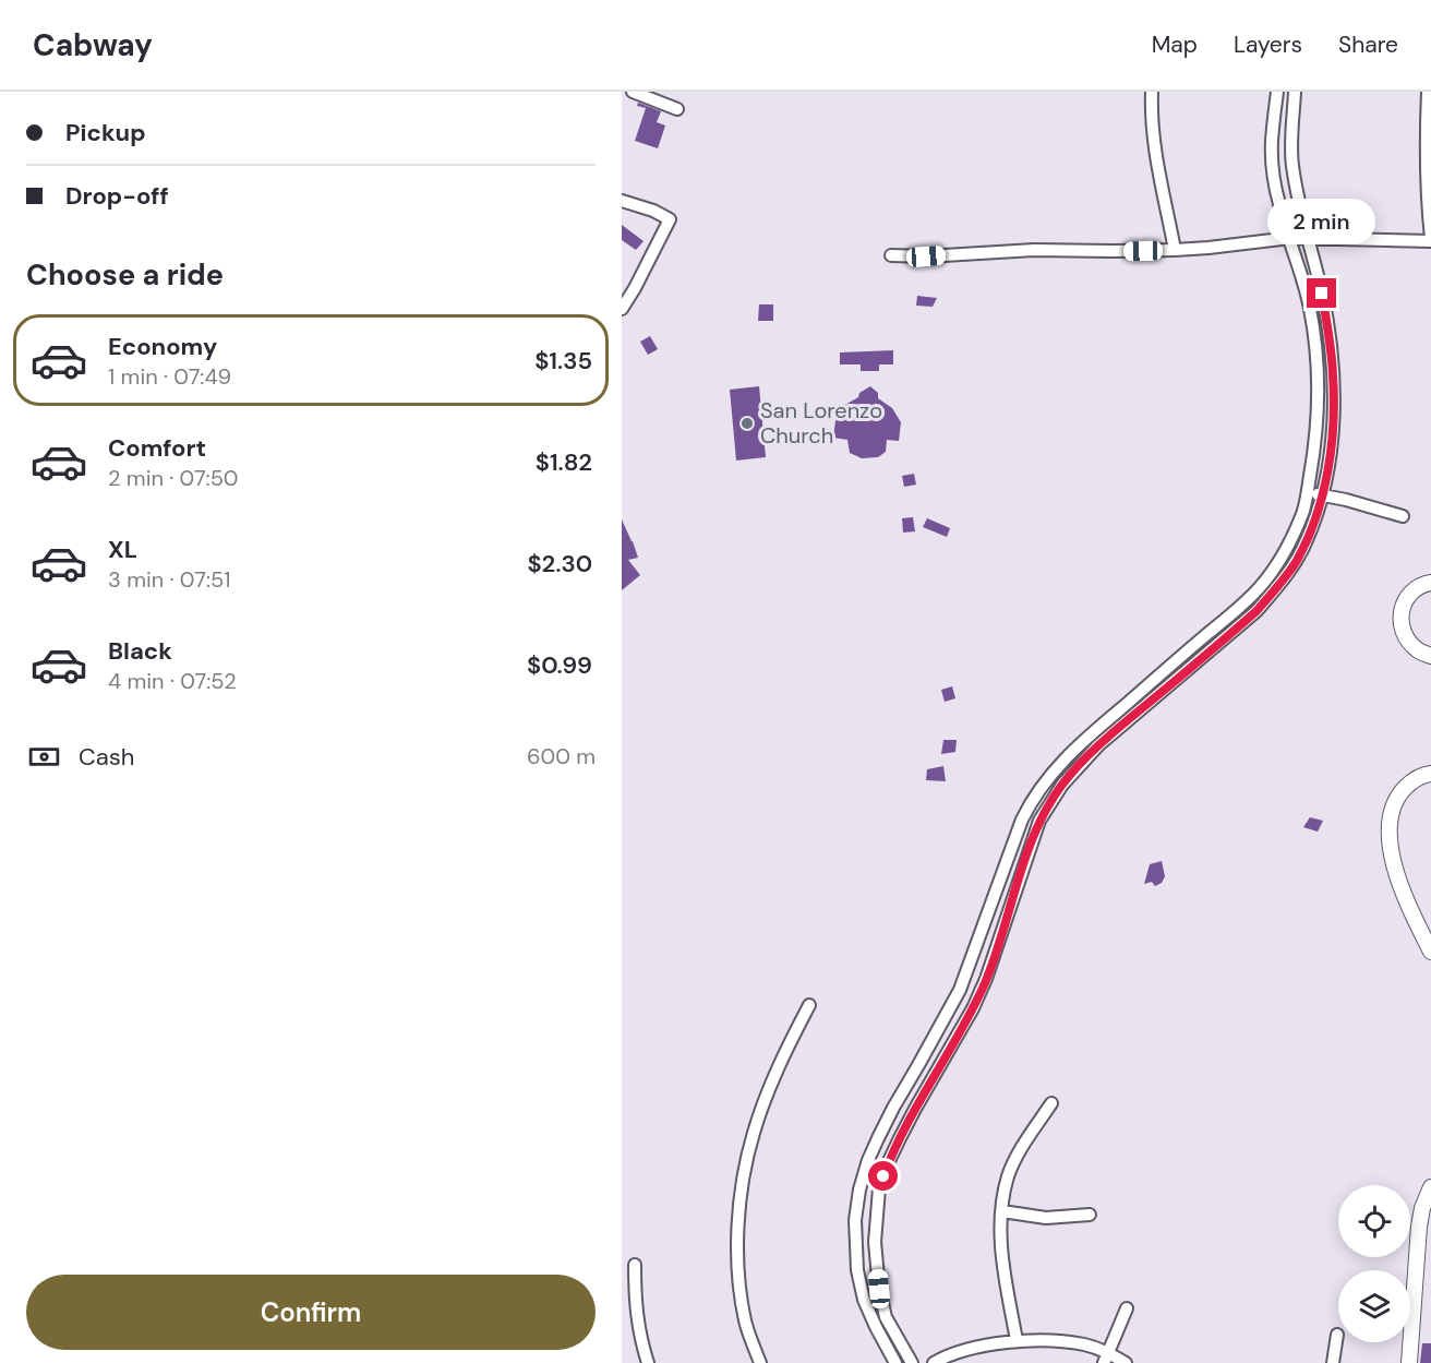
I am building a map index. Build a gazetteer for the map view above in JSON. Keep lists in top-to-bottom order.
{
  "places": ["San Lorenzo Church"],
  "page": {
    "header": "Cabway",
    "nav": ["Map", "Layers", "Share"],
    "banner": ["Pickup", "Drop-off"],
    "bubble": "2 min",
    "heading": "Choose a ride",
    "list": [
      {
        "name": "Economy",
        "note": "1 min · 07:49",
        "value": "$1.35"
      },
      {
        "name": "Comfort",
        "note": "2 min · 07:50",
        "value": "$1.82"
      },
      {
        "name": "XL",
        "note": "3 min · 07:51",
        "value": "$2.30"
      },
      {
        "name": "Black",
        "note": "4 min · 07:52",
        "value": "$0.99"
      }
    ],
    "pay": ["Cash", "600 m"],
    "buttons": "Confirm"
  }
}
